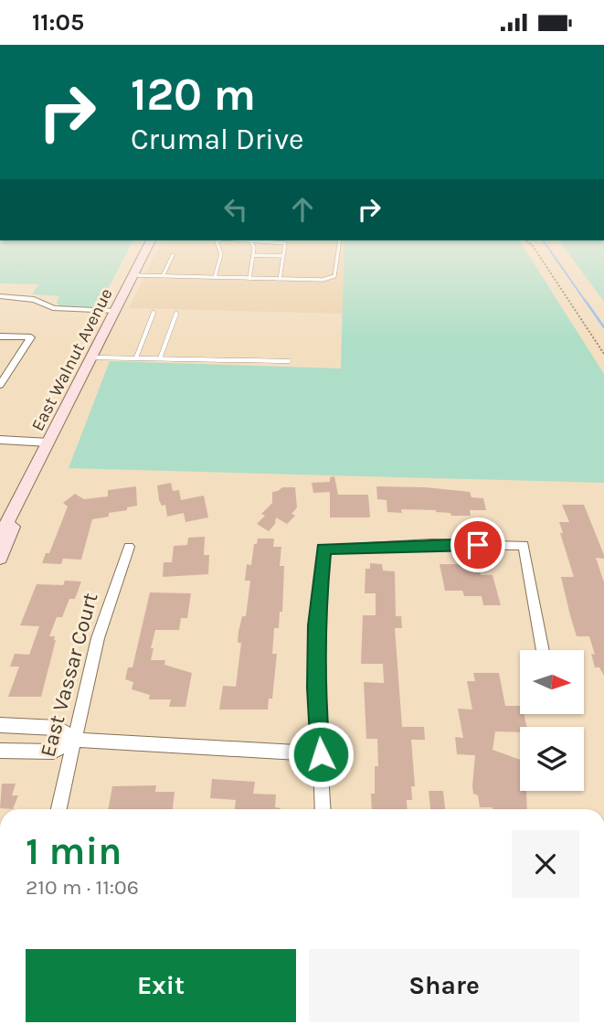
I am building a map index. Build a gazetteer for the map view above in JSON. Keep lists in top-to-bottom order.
{
  "streets": {
    "main road": ["East Walnut Avenue"],
    "street": ["East Vassar Court"]
  },
  "north": "right",
  "page": {
    "status": "11:05",
    "turn": ["120 m", "Crumal Drive"],
    "heading": ["1 min", "210 m · 11:06"],
    "buttons": ["Exit", "Share"]
  }
}
